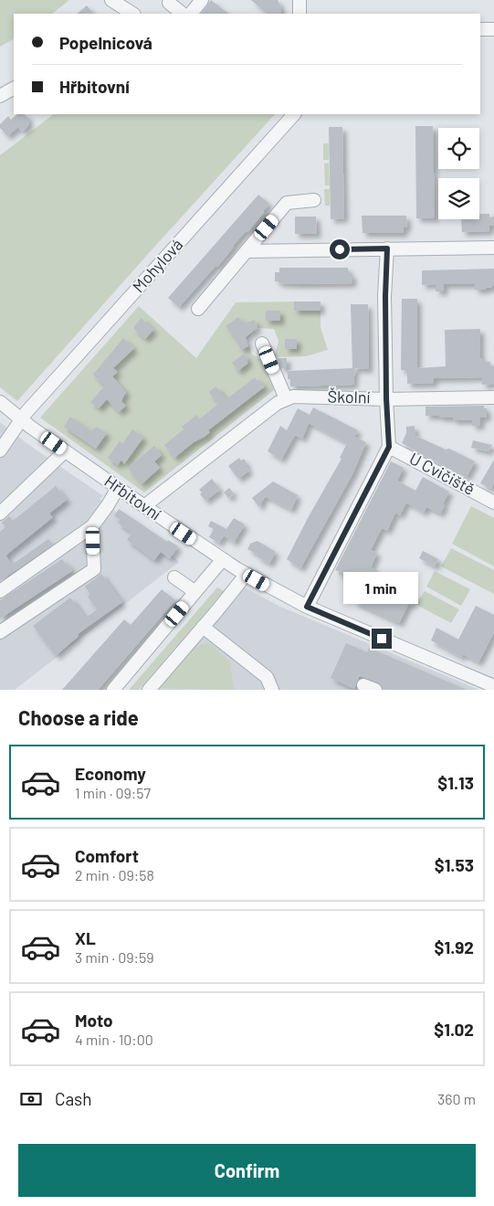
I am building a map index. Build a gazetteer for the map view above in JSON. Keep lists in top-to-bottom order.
{
  "streets": {
    "street": [
      "Mohylová",
      "Školní",
      "U Cvičiště",
      "Hřbitovní"
    ]
  },
  "crossings": [
    ["Mohylová", "Hřbitovní"],
    ["Školní", "Hřbitovní"]
  ],
  "page": {
    "banner": ["Popelnicová", "Hřbitovní"],
    "bubble": "1 min",
    "heading": "Choose a ride",
    "list": [
      {
        "name": "Economy",
        "note": "1 min · 09:57",
        "value": "$1.13"
      },
      {
        "name": "Comfort",
        "note": "2 min · 09:58",
        "value": "$1.53"
      },
      {
        "name": "XL",
        "note": "3 min · 09:59",
        "value": "$1.92"
      },
      {
        "name": "Moto",
        "note": "4 min · 10:00",
        "value": "$1.02"
      }
    ],
    "pay": ["Cash", "360 m"],
    "buttons": "Confirm"
  }
}
